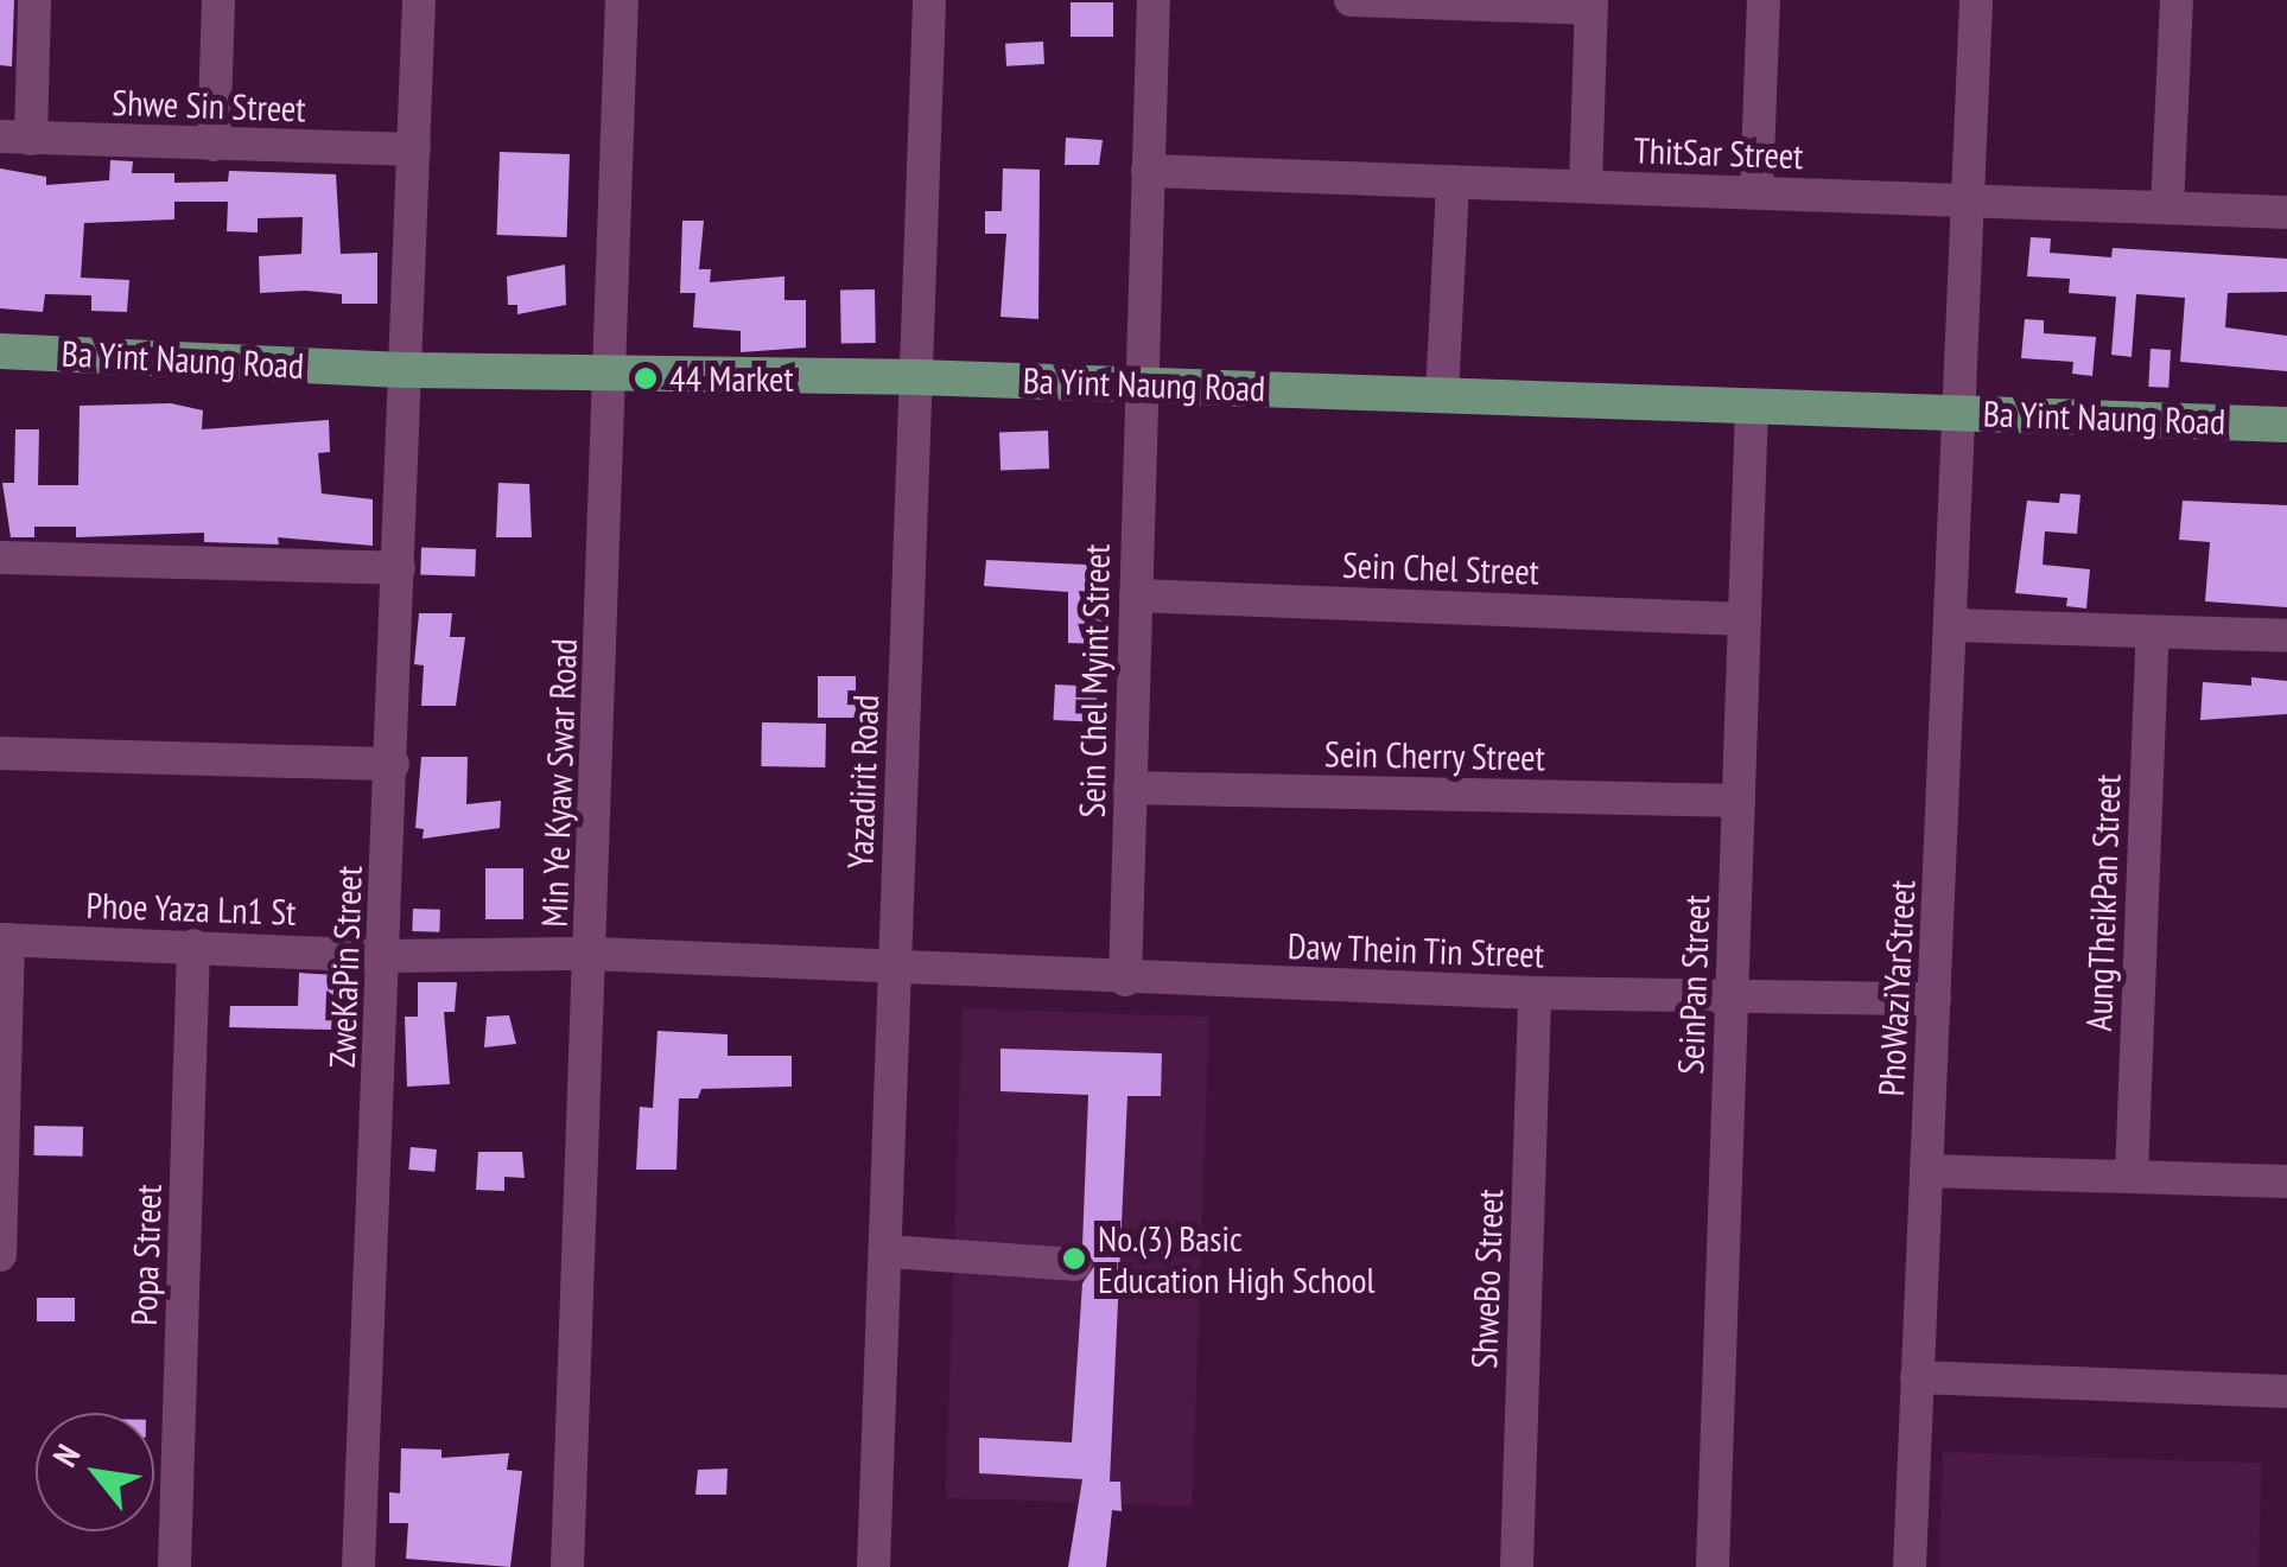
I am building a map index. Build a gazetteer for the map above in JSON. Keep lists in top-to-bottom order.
{
  "streets": {
    "main road": ["Ba Yint Naung Road"],
    "street": [
      "Shwe Sin Street",
      "ThitSar Street",
      "Sein Chel Street",
      "Sein Chel Myint Street",
      "Sein Cherry Street",
      "Yazadirit Road",
      "Min Ye Kyaw Swar Road",
      "AungTheikPan Street",
      "Phoe Yaza Ln1 St",
      "Daw Thein Tin Street",
      "ZweKaPin Street",
      "SeinPan Street",
      "PhoWaziYarStreet",
      "Popa Street",
      "ShweBo Street"
    ]
  },
  "crossings": [
    ["Shwe Sin Street", "ZweKaPin Street"],
    ["ThitSar Street", "Sein Chel Myint Street"],
    ["ThitSar Street", "PhoWaziYarStreet"],
    ["Ba Yint Naung Road", "Sein Chel Myint Street"],
    ["Ba Yint Naung Road", "Yazadirit Road"],
    ["Ba Yint Naung Road", "Min Ye Kyaw Swar Road"],
    ["Ba Yint Naung Road", "ZweKaPin Street"],
    ["Ba Yint Naung Road", "SeinPan Street"],
    ["Ba Yint Naung Road", "PhoWaziYarStreet"],
    ["Sein Chel Street", "Sein Chel Myint Street"],
    ["Sein Chel Street", "SeinPan Street"],
    ["Sein Chel Myint Street", "Sein Cherry Street"],
    ["Sein Chel Myint Street", "Daw Thein Tin Street"],
    ["Sein Cherry Street", "SeinPan Street"],
    ["Yazadirit Road", "Phoe Yaza Ln1 St"],
    ["Yazadirit Road", "Daw Thein Tin Street"],
    ["Min Ye Kyaw Swar Road", "Phoe Yaza Ln1 St"],
    ["Phoe Yaza Ln1 St", "Daw Thein Tin Street"],
    ["Phoe Yaza Ln1 St", "ZweKaPin Street"],
    ["Phoe Yaza Ln1 St", "Popa Street"],
    ["Daw Thein Tin Street", "SeinPan Street"],
    ["Daw Thein Tin Street", "PhoWaziYarStreet"],
    ["Daw Thein Tin Street", "ShweBo Street"]
  ],
  "places": ["44 Market", "No.(3) Basic Education High School"],
  "north": "top left"
}
